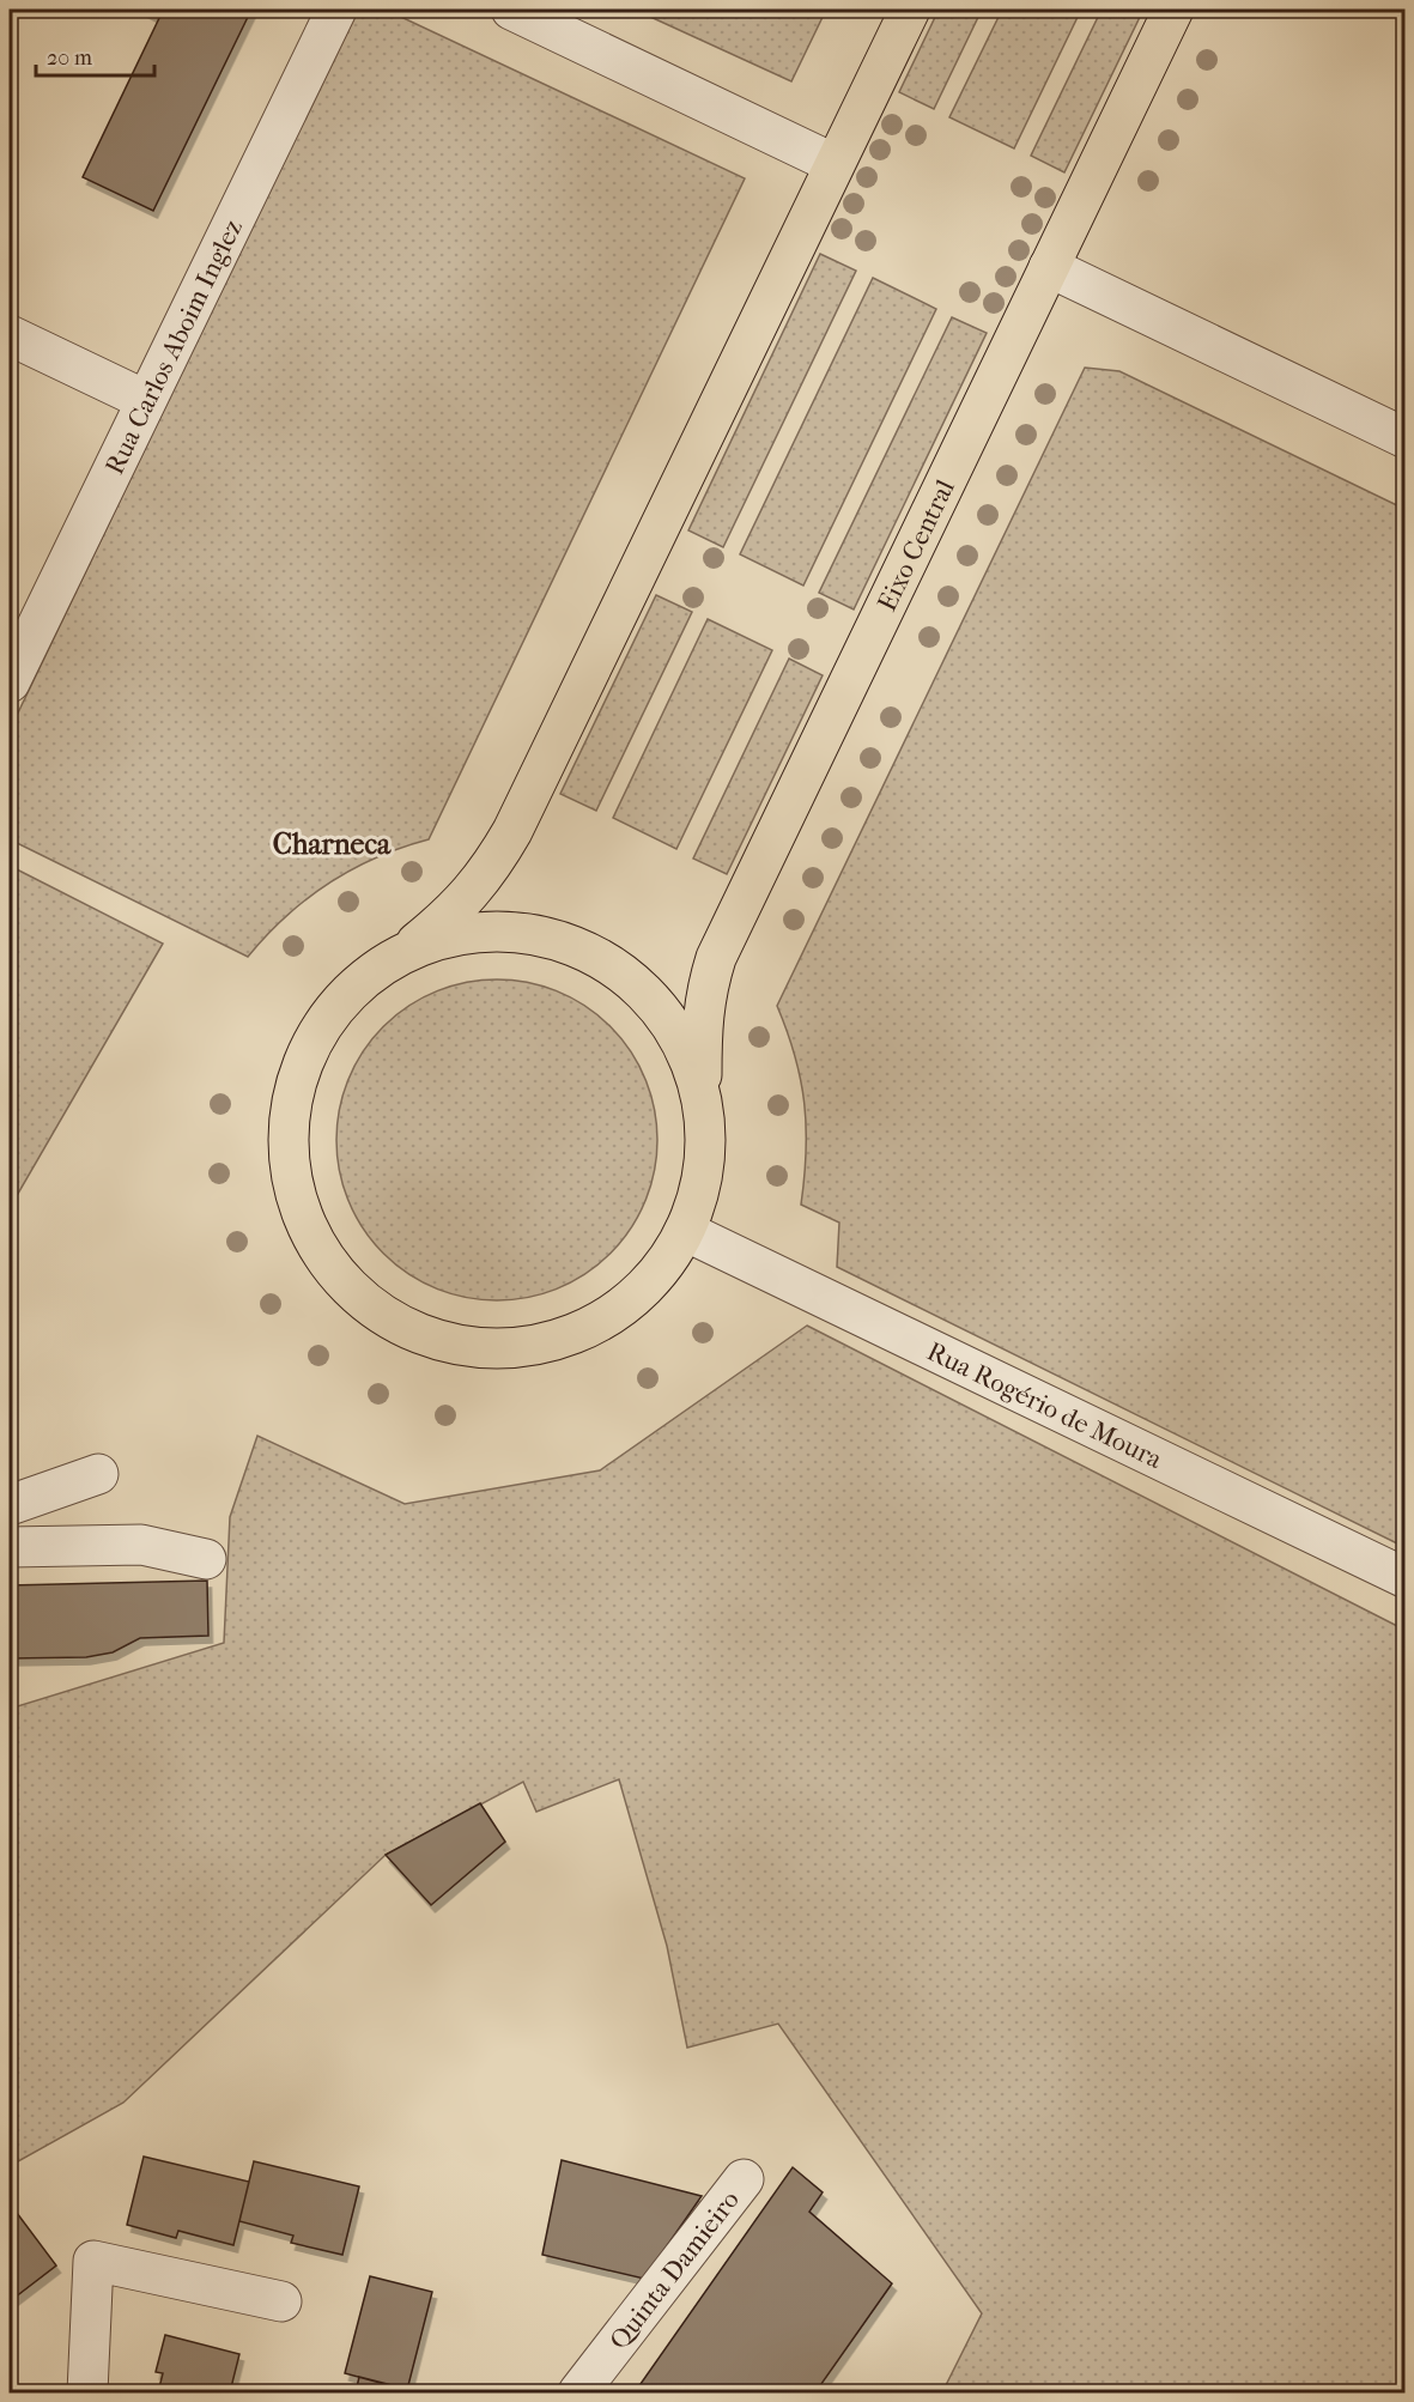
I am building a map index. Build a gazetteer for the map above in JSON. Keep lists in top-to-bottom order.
{
  "streets": {
    "main road": ["Eixo Central"],
    "street": ["Rua Carlos Aboim Inglez", "Rua Rogério de Moura", "Quinta Damieiro"]
  },
  "districts": ["Charneca"],
  "scale_bar": "20 m"
}
